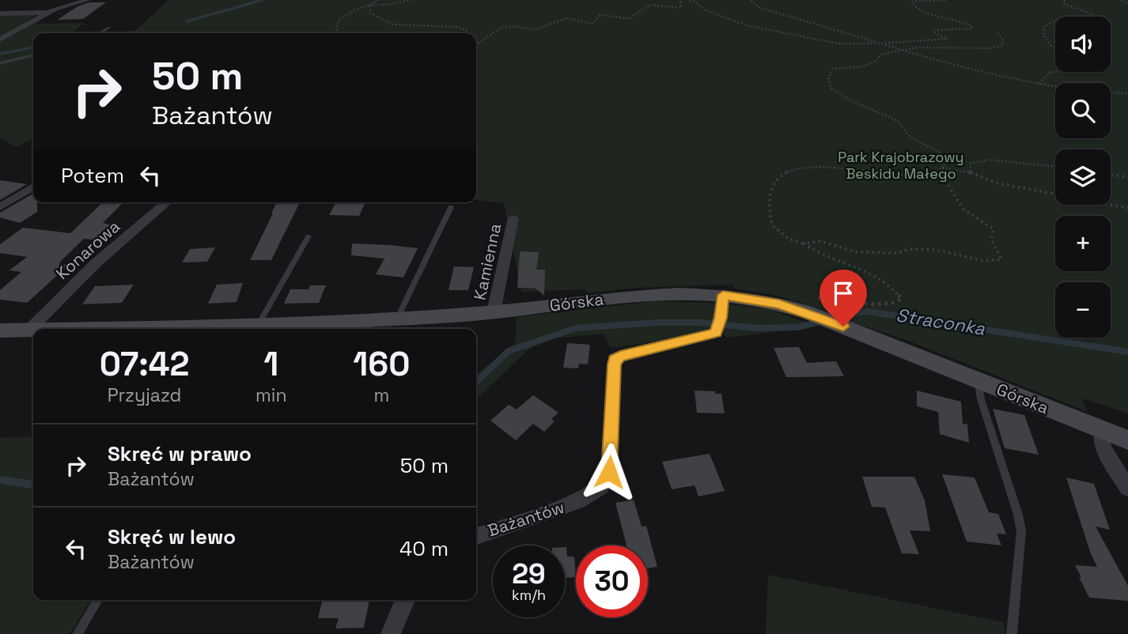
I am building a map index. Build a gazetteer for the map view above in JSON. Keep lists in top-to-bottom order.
{
  "streets": {
    "street": [
      "Konarowa",
      "Kamienna",
      "Górska",
      "Bażantów"
    ]
  },
  "crossings": [
    ["Konarowa", "Górska"],
    ["Kamienna", "Górska"],
    ["Górska", "Bażantów"]
  ],
  "water": ["Straconka"],
  "parks": ["Park Krajobrazowy Beskidu Małego"],
  "page": {
    "map_buttons": ["+", "−"],
    "turn": ["50 m", "Bażantów"],
    "then": "Potem",
    "eta": [
      "07:42",
      "Przyjazd",
      "1",
      "min",
      "160",
      "m"
    ],
    "list": [
      {
        "name": "Skręć w prawo",
        "note": "Bażantów",
        "value": "50 m"
      },
      {
        "name": "Skręć w lewo",
        "note": "Bażantów",
        "value": "40 m"
      }
    ],
    "speed": "29 km/h",
    "limit": "30"
  }
}
